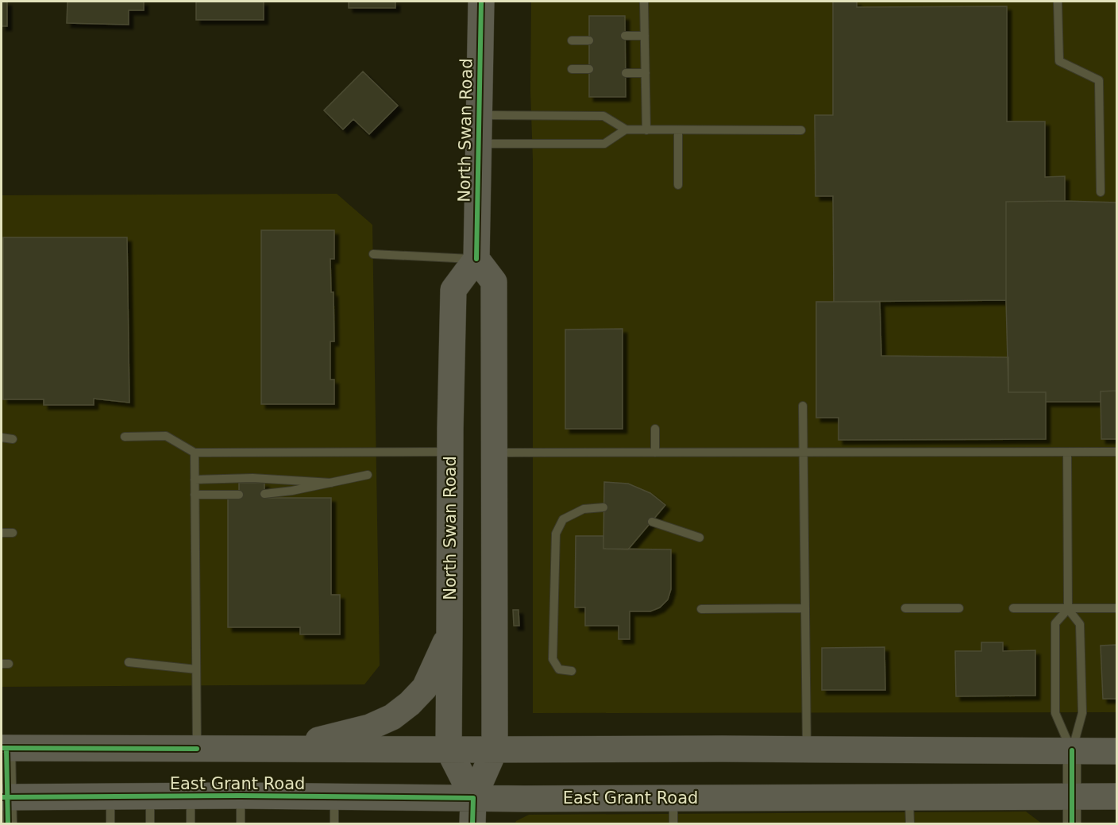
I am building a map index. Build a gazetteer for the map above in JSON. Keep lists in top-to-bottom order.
{
  "streets": {
    "main road": ["North Swan Road", "East Grant Road"]
  },
  "crossings": [
    ["North Swan Road", "East Grant Road"]
  ]
}
